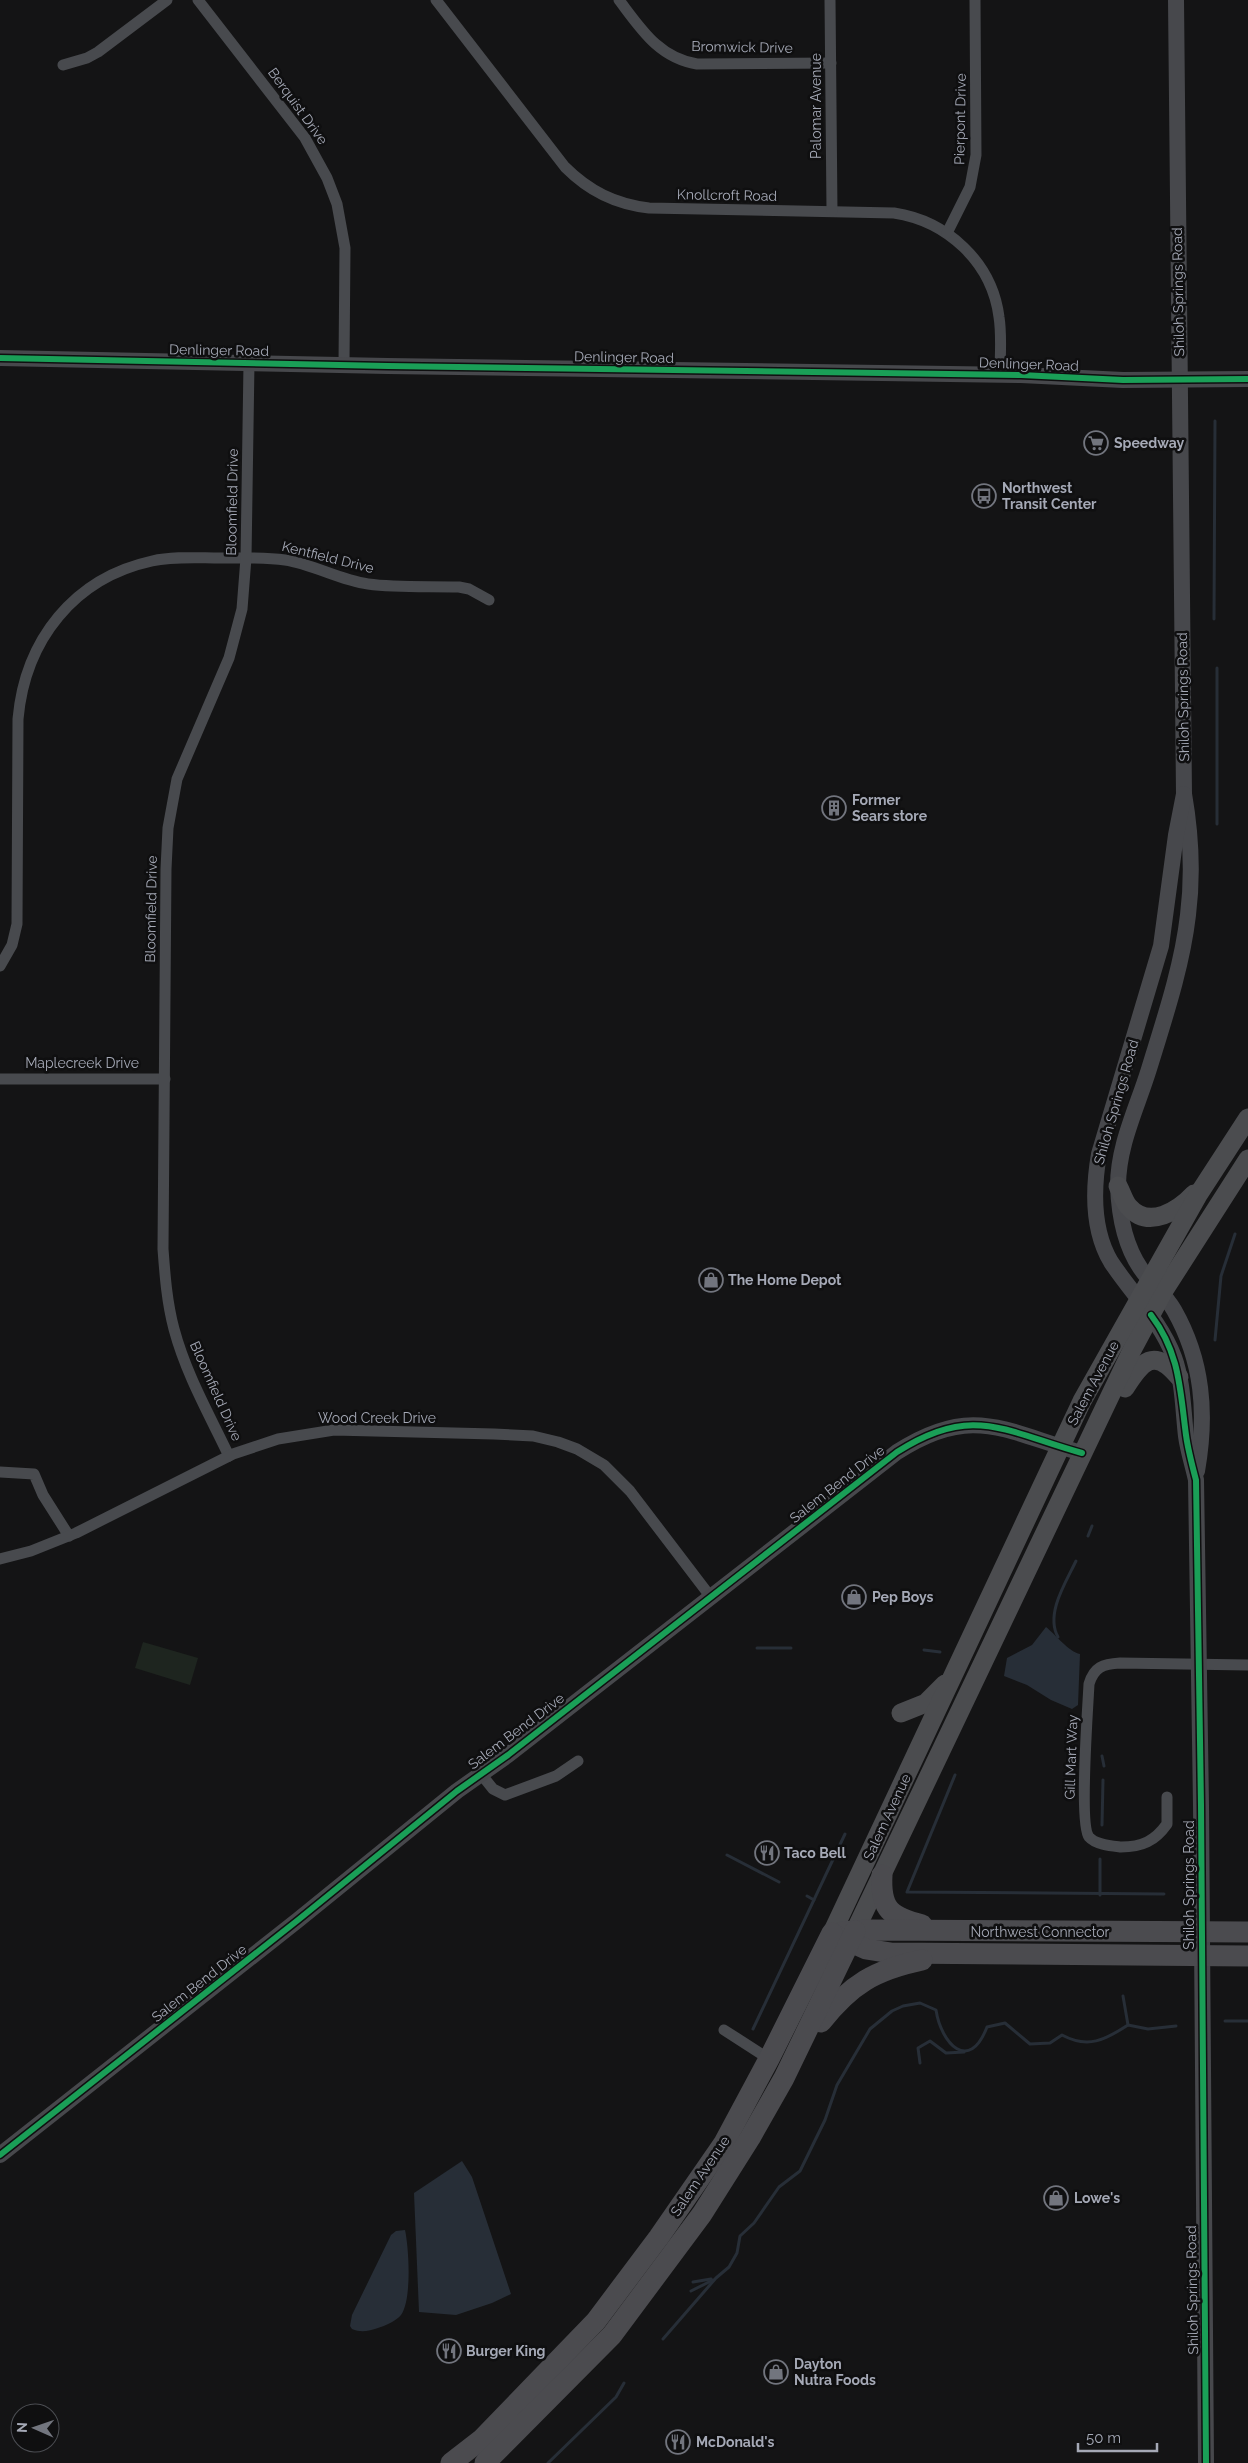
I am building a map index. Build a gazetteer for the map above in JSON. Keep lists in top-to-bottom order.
{
  "streets": {
    "highway": ["Salem Avenue", "Northwest Connector"],
    "street": [
      "Bromwick Drive",
      "Berquist Drive",
      "Palomar Avenue",
      "Pierpont Drive",
      "Knollcroft Road",
      "Shiloh Springs Road",
      "Denlinger Road",
      "Bloomfield Drive",
      "Kentfield Drive",
      "Maplecreek Drive",
      "Wood Creek Drive",
      "Salem Bend Drive",
      "Gill Mart Way"
    ]
  },
  "crossings": [
    ["Bromwick Drive", "Palomar Avenue"],
    ["Berquist Drive", "Denlinger Road"],
    ["Palomar Avenue", "Knollcroft Road"],
    ["Pierpont Drive", "Knollcroft Road"],
    ["Knollcroft Road", "Denlinger Road"],
    ["Shiloh Springs Road", "Denlinger Road"],
    ["Shiloh Springs Road", "Salem Avenue"],
    ["Shiloh Springs Road", "Gill Mart Way"],
    ["Shiloh Springs Road", "Northwest Connector"],
    ["Denlinger Road", "Bloomfield Drive"],
    ["Bloomfield Drive", "Kentfield Drive"],
    ["Bloomfield Drive", "Maplecreek Drive"],
    ["Bloomfield Drive", "Wood Creek Drive"],
    ["Salem Avenue", "Salem Bend Drive"],
    ["Salem Avenue", "Northwest Connector"],
    ["Wood Creek Drive", "Salem Bend Drive"]
  ],
  "places": {
    "supermarket": ["Speedway"],
    "bus stop": ["Northwest Transit Center"],
    "building": ["Former Sears store"],
    "shop": [
      "The Home Depot",
      "Pep Boys",
      "Lowe's",
      "Dayton Nutra Foods"
    ],
    "restaurant": ["Taco Bell", "Burger King", "McDonald's"]
  },
  "scale_bar": "50 m",
  "north": "left"
}
